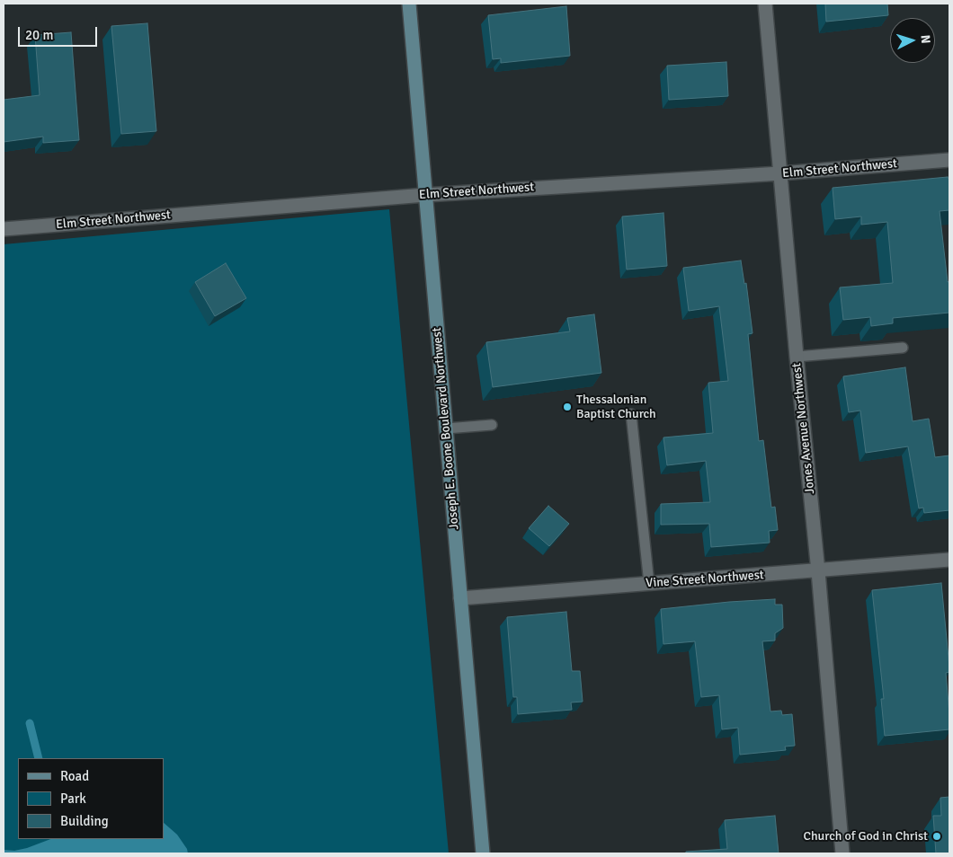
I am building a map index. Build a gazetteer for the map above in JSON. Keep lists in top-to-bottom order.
{
  "streets": {
    "main road": ["Joseph E. Boone Boulevard Northwest"],
    "street": ["Elm Street Northwest", "Jones Avenue Northwest", "Vine Street Northwest"]
  },
  "crossings": [
    ["Elm Street Northwest", "Joseph E. Boone Boulevard Northwest"],
    ["Elm Street Northwest", "Jones Avenue Northwest"],
    ["Joseph E. Boone Boulevard Northwest", "Vine Street Northwest"],
    ["Jones Avenue Northwest", "Vine Street Northwest"]
  ],
  "places": ["Thessalonian Baptist Church", "Church of God in Christ"],
  "legend": ["Road", "Park", "Building"],
  "scale_bar": "20 m",
  "north": "right"
}
